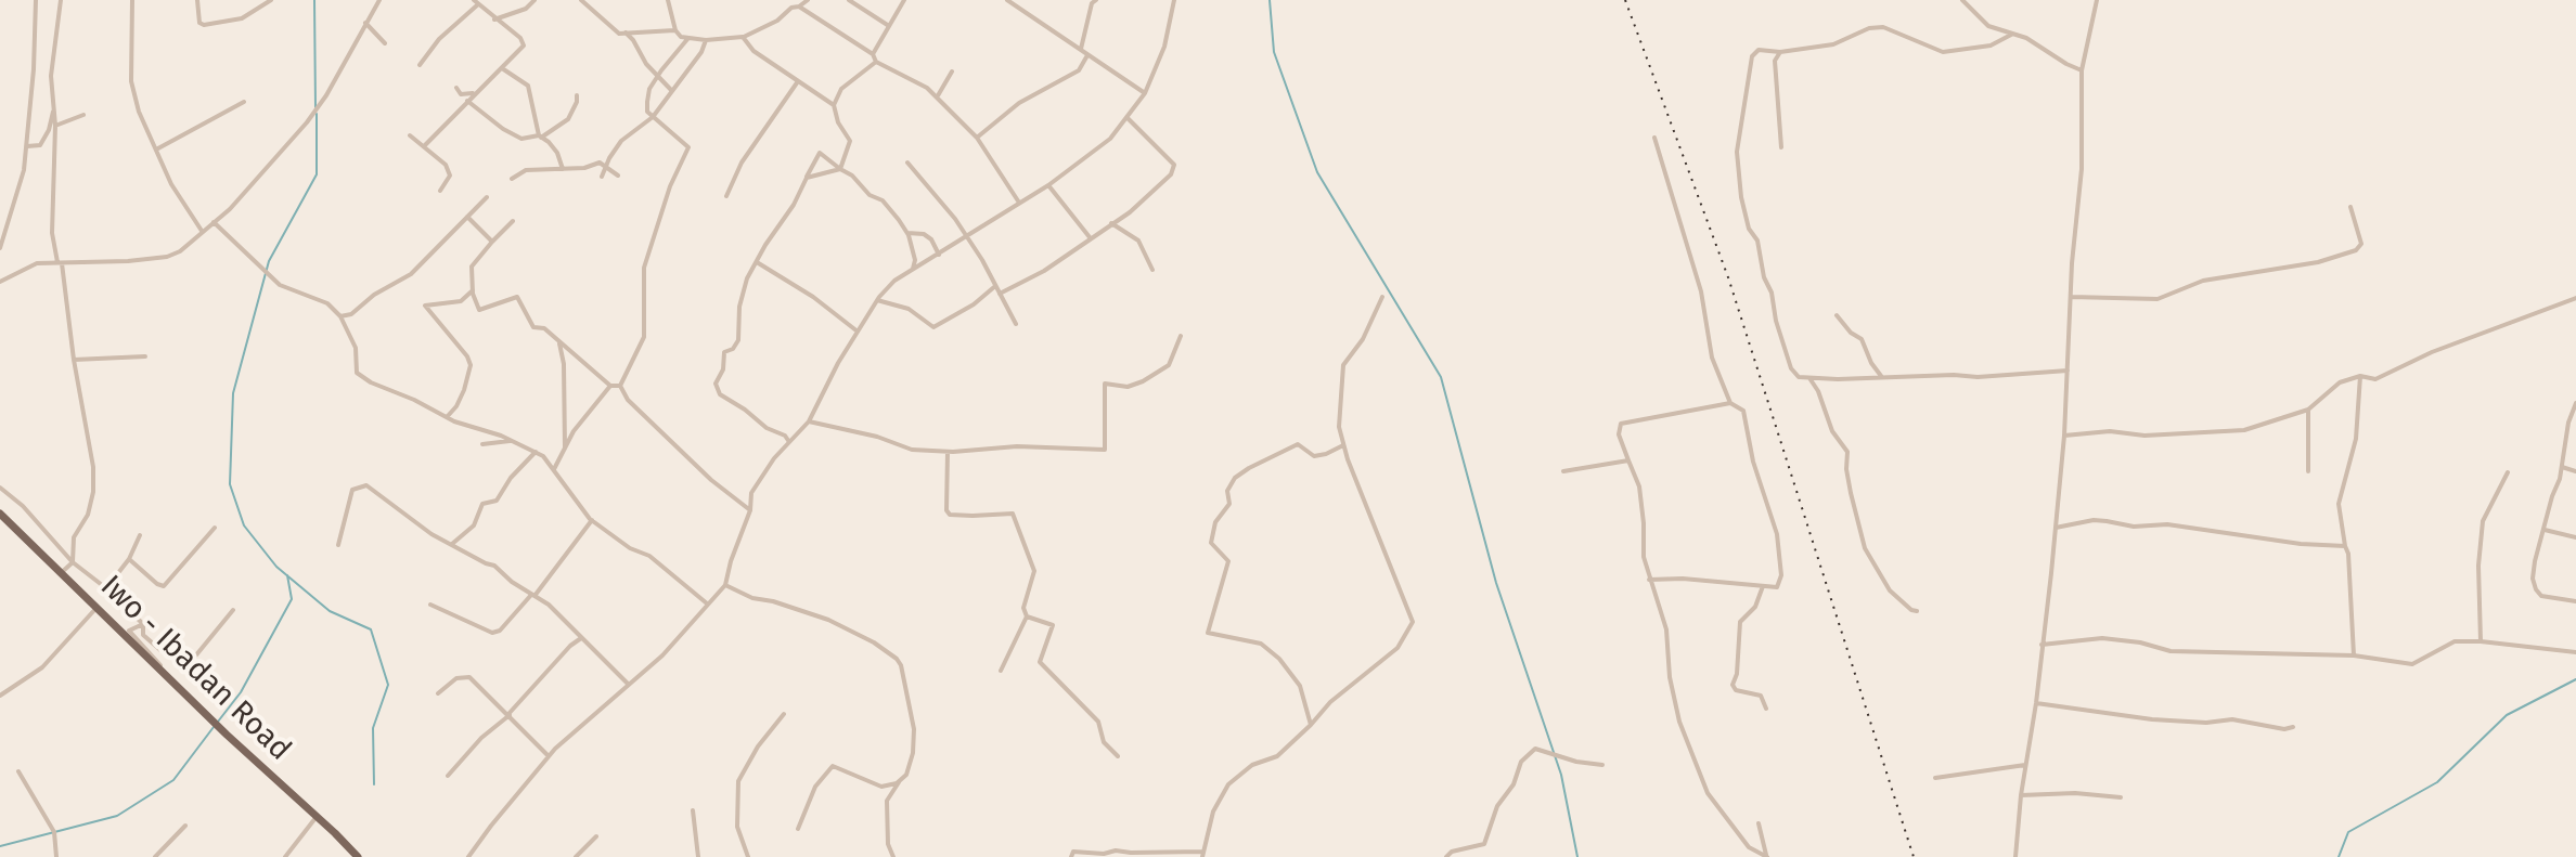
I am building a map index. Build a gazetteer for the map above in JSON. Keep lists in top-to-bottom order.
{
  "streets": {
    "main road": ["Iwo - Ibadan Road"]
  }
}
